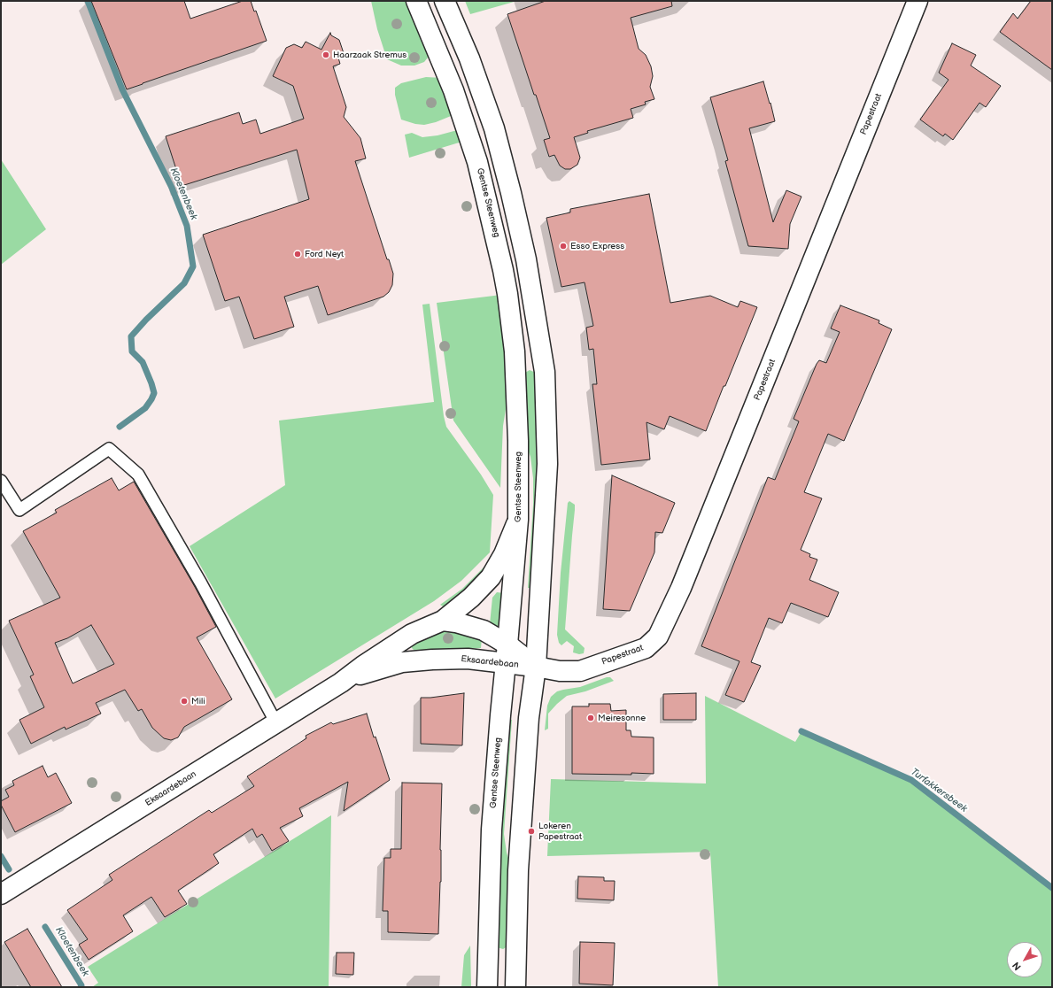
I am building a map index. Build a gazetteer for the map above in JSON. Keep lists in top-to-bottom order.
{
  "streets": {
    "main road": ["Papestraat", "Gentse Steenweg", "Eksaardebaan"]
  },
  "crossings": [
    ["Papestraat", "Eksaardebaan"],
    ["Gentse Steenweg", "Eksaardebaan"]
  ],
  "water": ["Kloetenbeek", "Turfakkersbeek"],
  "places": [
    "Haarzaak Stremus",
    "Esso Express",
    "Ford Neyt",
    "Mili",
    "Meiresonne",
    "Lokeren Papestraat"
  ],
  "north": "bottom left"
}
